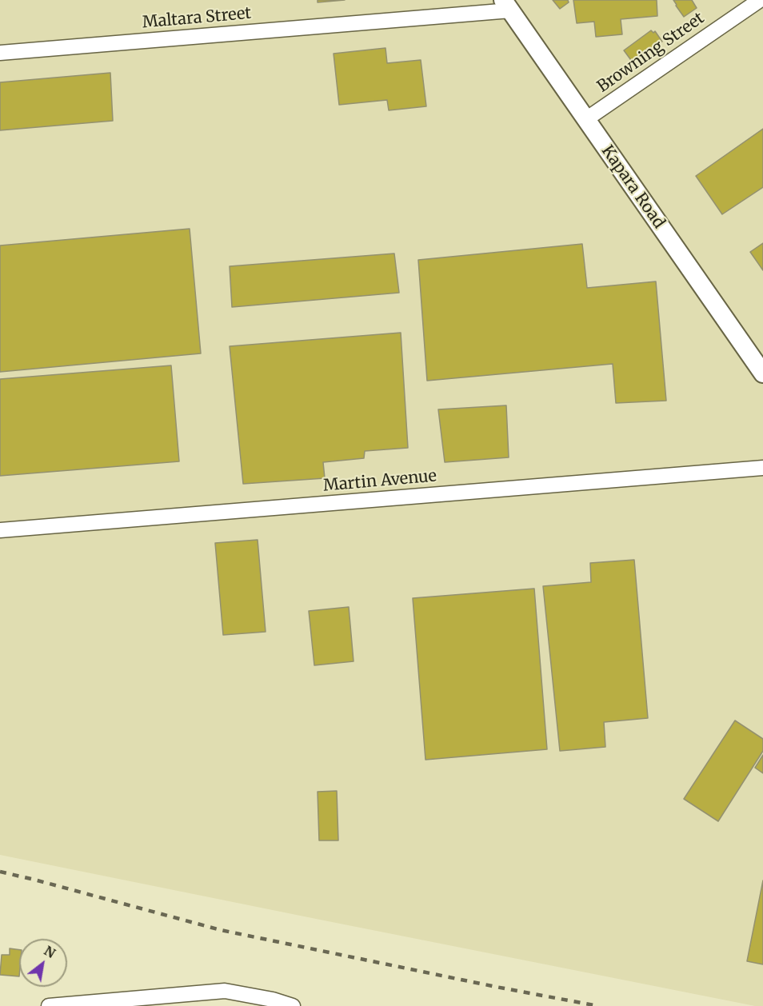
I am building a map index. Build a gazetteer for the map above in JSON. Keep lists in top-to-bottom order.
{
  "streets": {
    "street": [
      "Maltara Street",
      "Browning Street",
      "Kapara Road",
      "Martin Avenue"
    ]
  },
  "crossings": [
    ["Maltara Street", "Kapara Road"],
    ["Browning Street", "Kapara Road"]
  ],
  "north": "top right"
}
